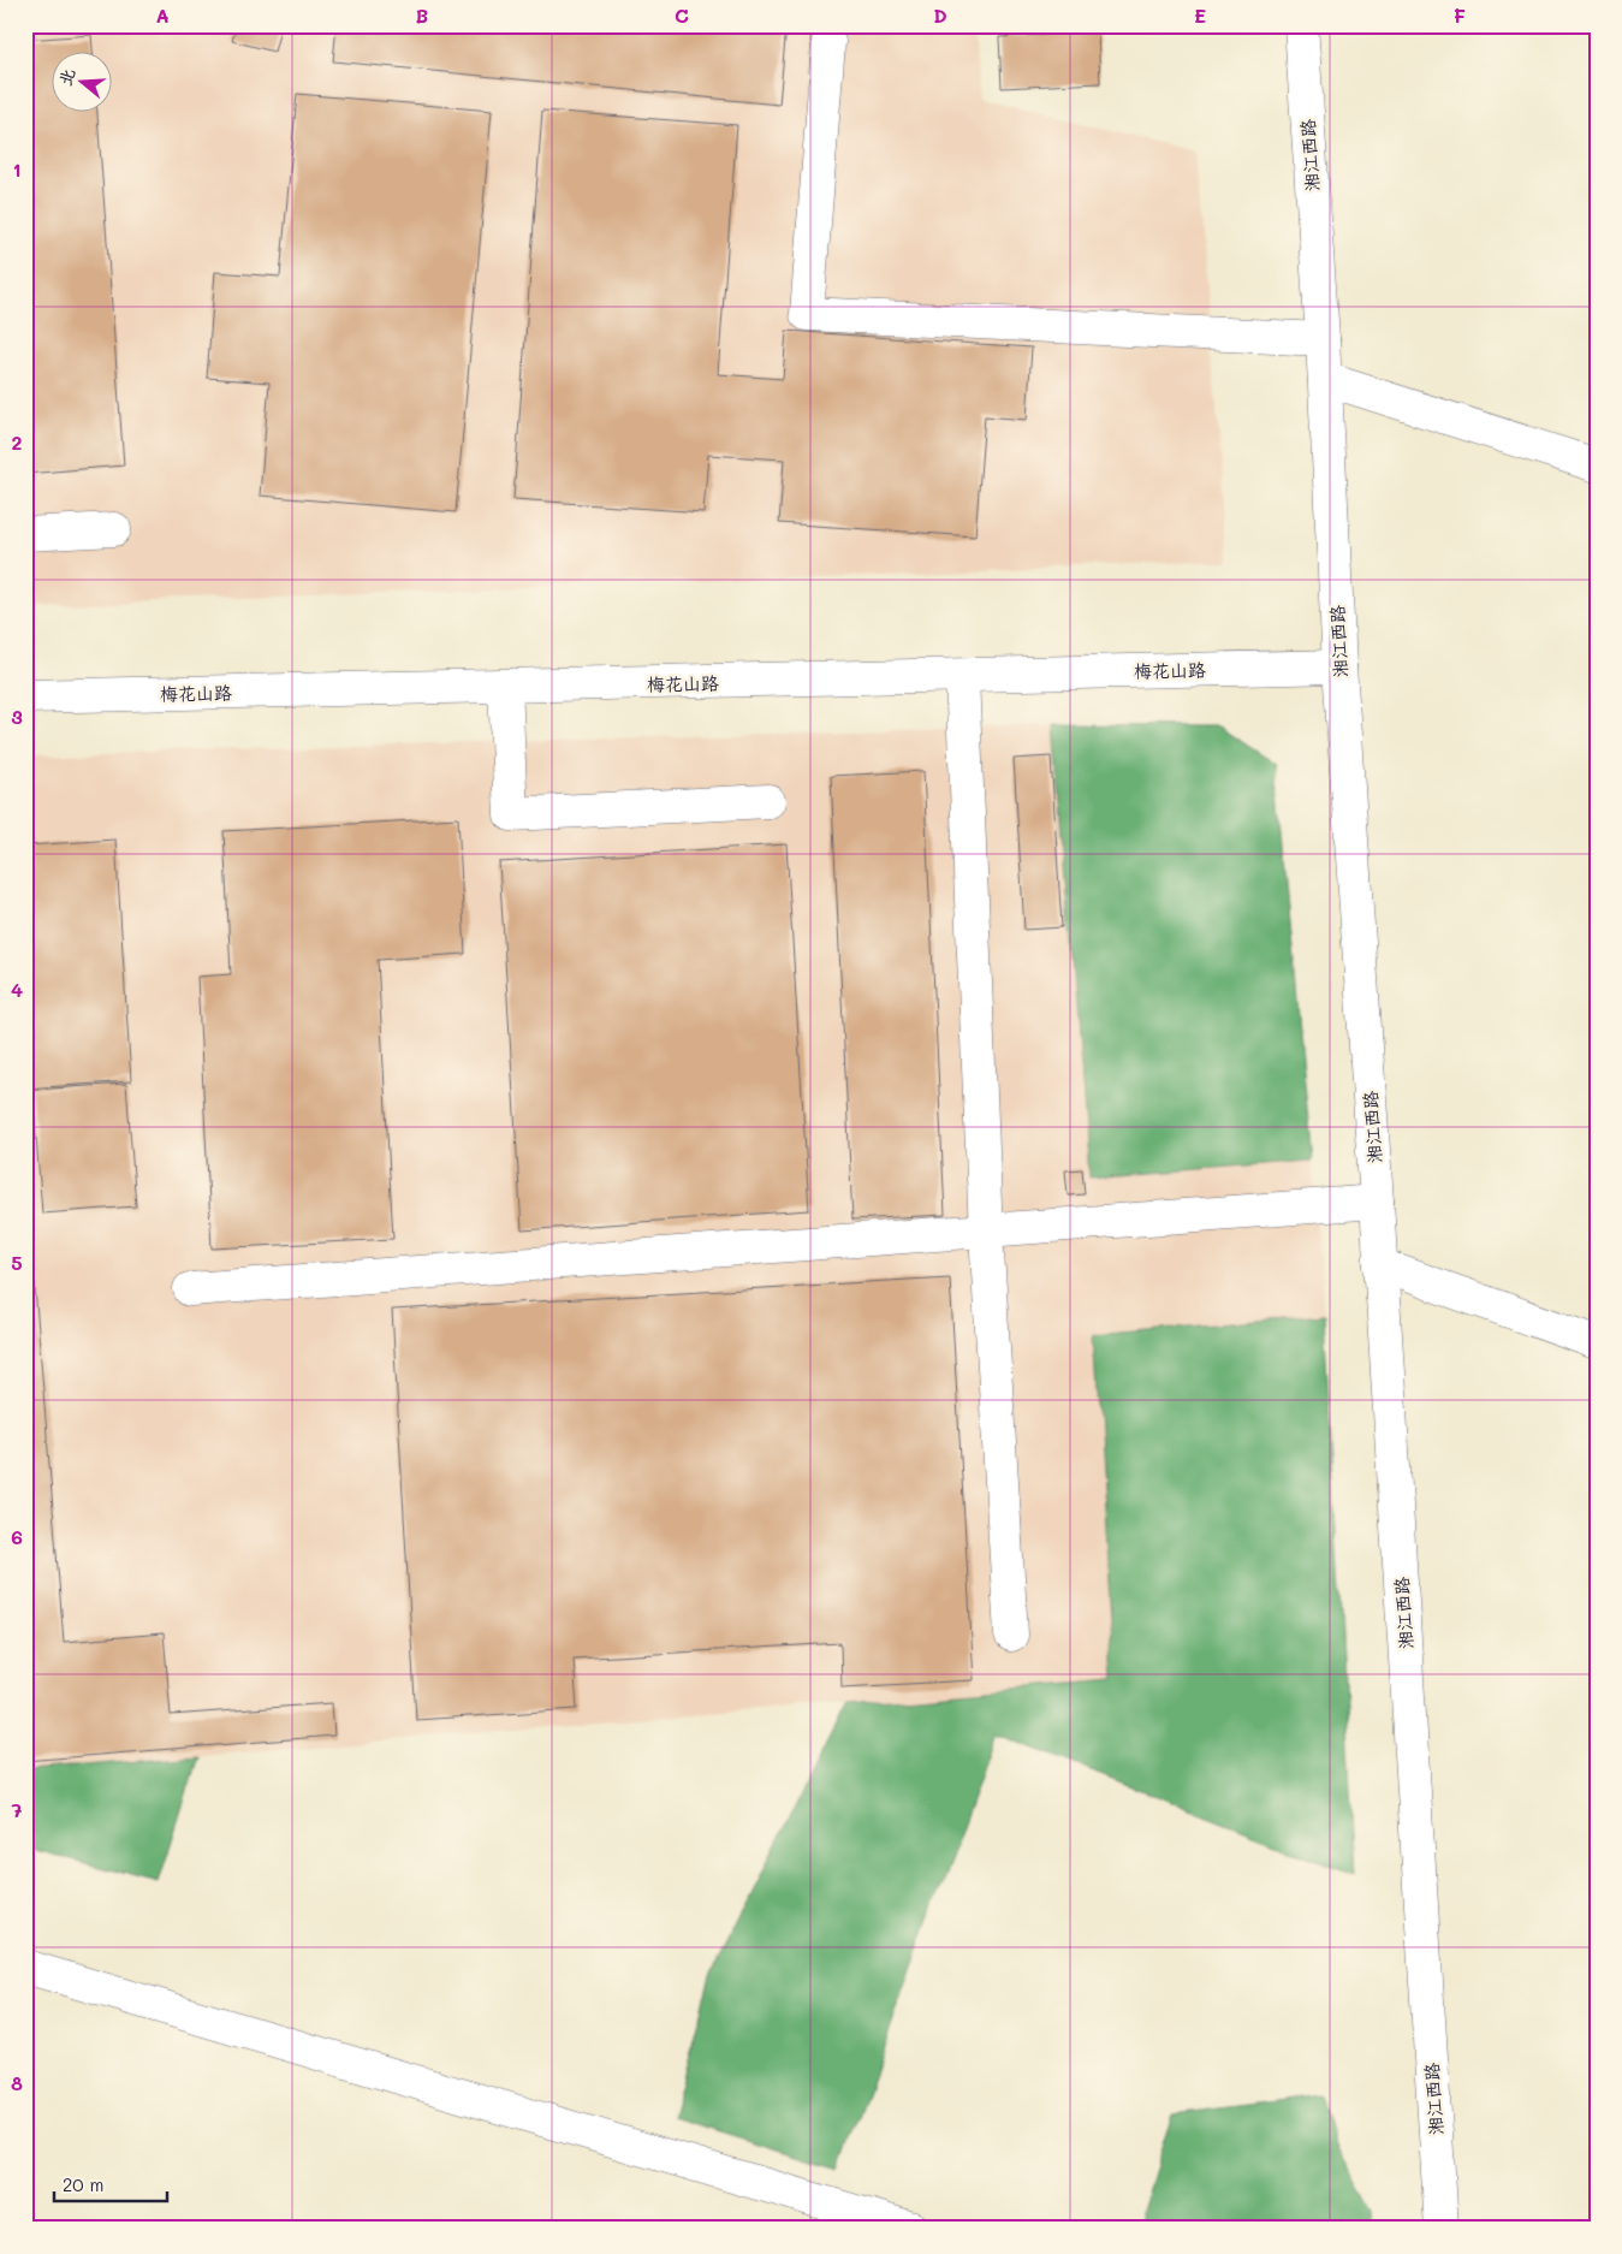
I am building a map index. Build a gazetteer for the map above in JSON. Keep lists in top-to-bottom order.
{
  "streets": {
    "street": ["湘江西路", "梅花山路"]
  },
  "crossings": [
    ["湘江西路", "梅花山路"]
  ],
  "scale_bar": "20 m",
  "north": "left",
  "grid": {
    "columns": [
      "A",
      "B",
      "C",
      "D",
      "E",
      "F"
    ],
    "rows": [
      "1",
      "2",
      "3",
      "4",
      "5",
      "6",
      "7",
      "8"
    ]
  }
}
